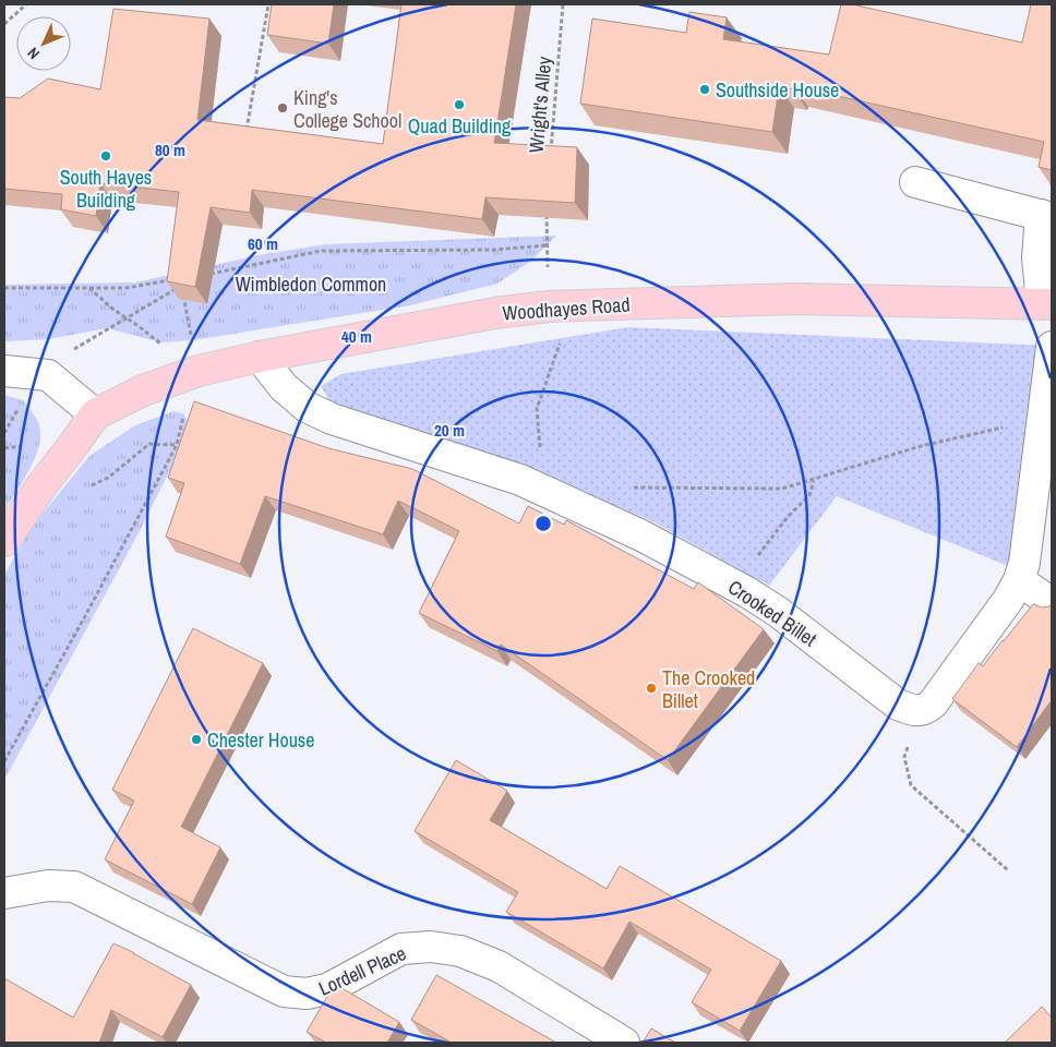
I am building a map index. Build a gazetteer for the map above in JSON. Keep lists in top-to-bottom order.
{
  "streets": {
    "main road": ["Woodhayes Road"],
    "street": ["Crooked Billet", "Lordell Place"],
    "path": ["Wright's Alley"]
  },
  "crossings": [
    ["Woodhayes Road", "Crooked Billet"]
  ],
  "parks": ["Wimbledon Common"],
  "places": [
    "Southside House",
    "Quad Building",
    "King's College School",
    "South Hayes Building",
    "The Crooked Billet",
    "Chester House"
  ],
  "north": "bottom left",
  "rings": [
    "80 m",
    "60 m",
    "40 m",
    "20 m"
  ]
}
